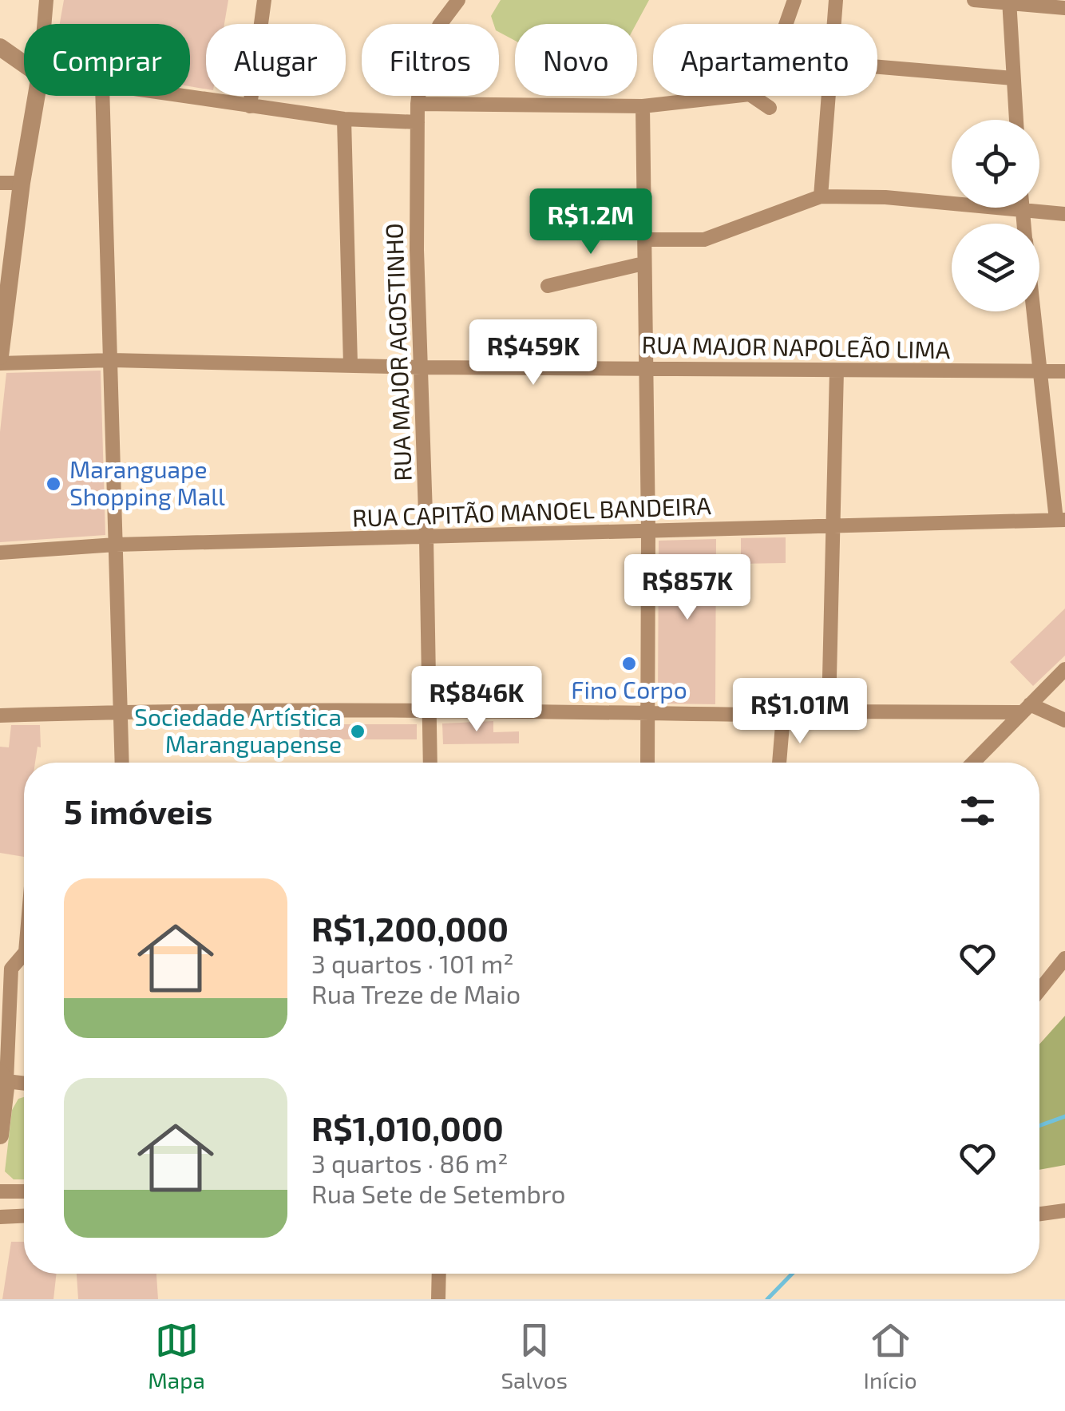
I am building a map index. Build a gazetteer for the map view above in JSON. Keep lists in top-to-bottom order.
{
  "streets": {
    "street": ["RUA MAJOR NAPOLEÃO LIMA", "RUA MAJOR AGOSTINHO", "RUA CAPITÃO MANOEL BANDEIRA"]
  },
  "crossings": [
    ["RUA MAJOR NAPOLEÃO LIMA", "RUA MAJOR AGOSTINHO"],
    ["RUA MAJOR AGOSTINHO", "RUA CAPITÃO MANOEL BANDEIRA"]
  ],
  "places": ["Maranguape Shopping Mall", "Fino Corpo", "Sociedade Artística Maranguapense"],
  "page": {
    "chip": [
      "Comprar",
      "Alugar",
      "Filtros",
      "Novo",
      "Apartamento"
    ],
    "price": [
      "R$1.2M",
      "R$459K",
      "R$857K",
      "R$846K",
      "R$1.01M"
    ],
    "heading": "5 imóveis",
    "list": [
      {
        "name": "R$1,200,000",
        "note": "3 quartos · 101 m² · Rua Treze de Maio"
      },
      {
        "name": "R$1,010,000",
        "note": "3 quartos · 86 m² · Rua Sete de Setembro"
      }
    ],
    "tabs": ["Mapa", "Salvos", "Início"]
  }
}
